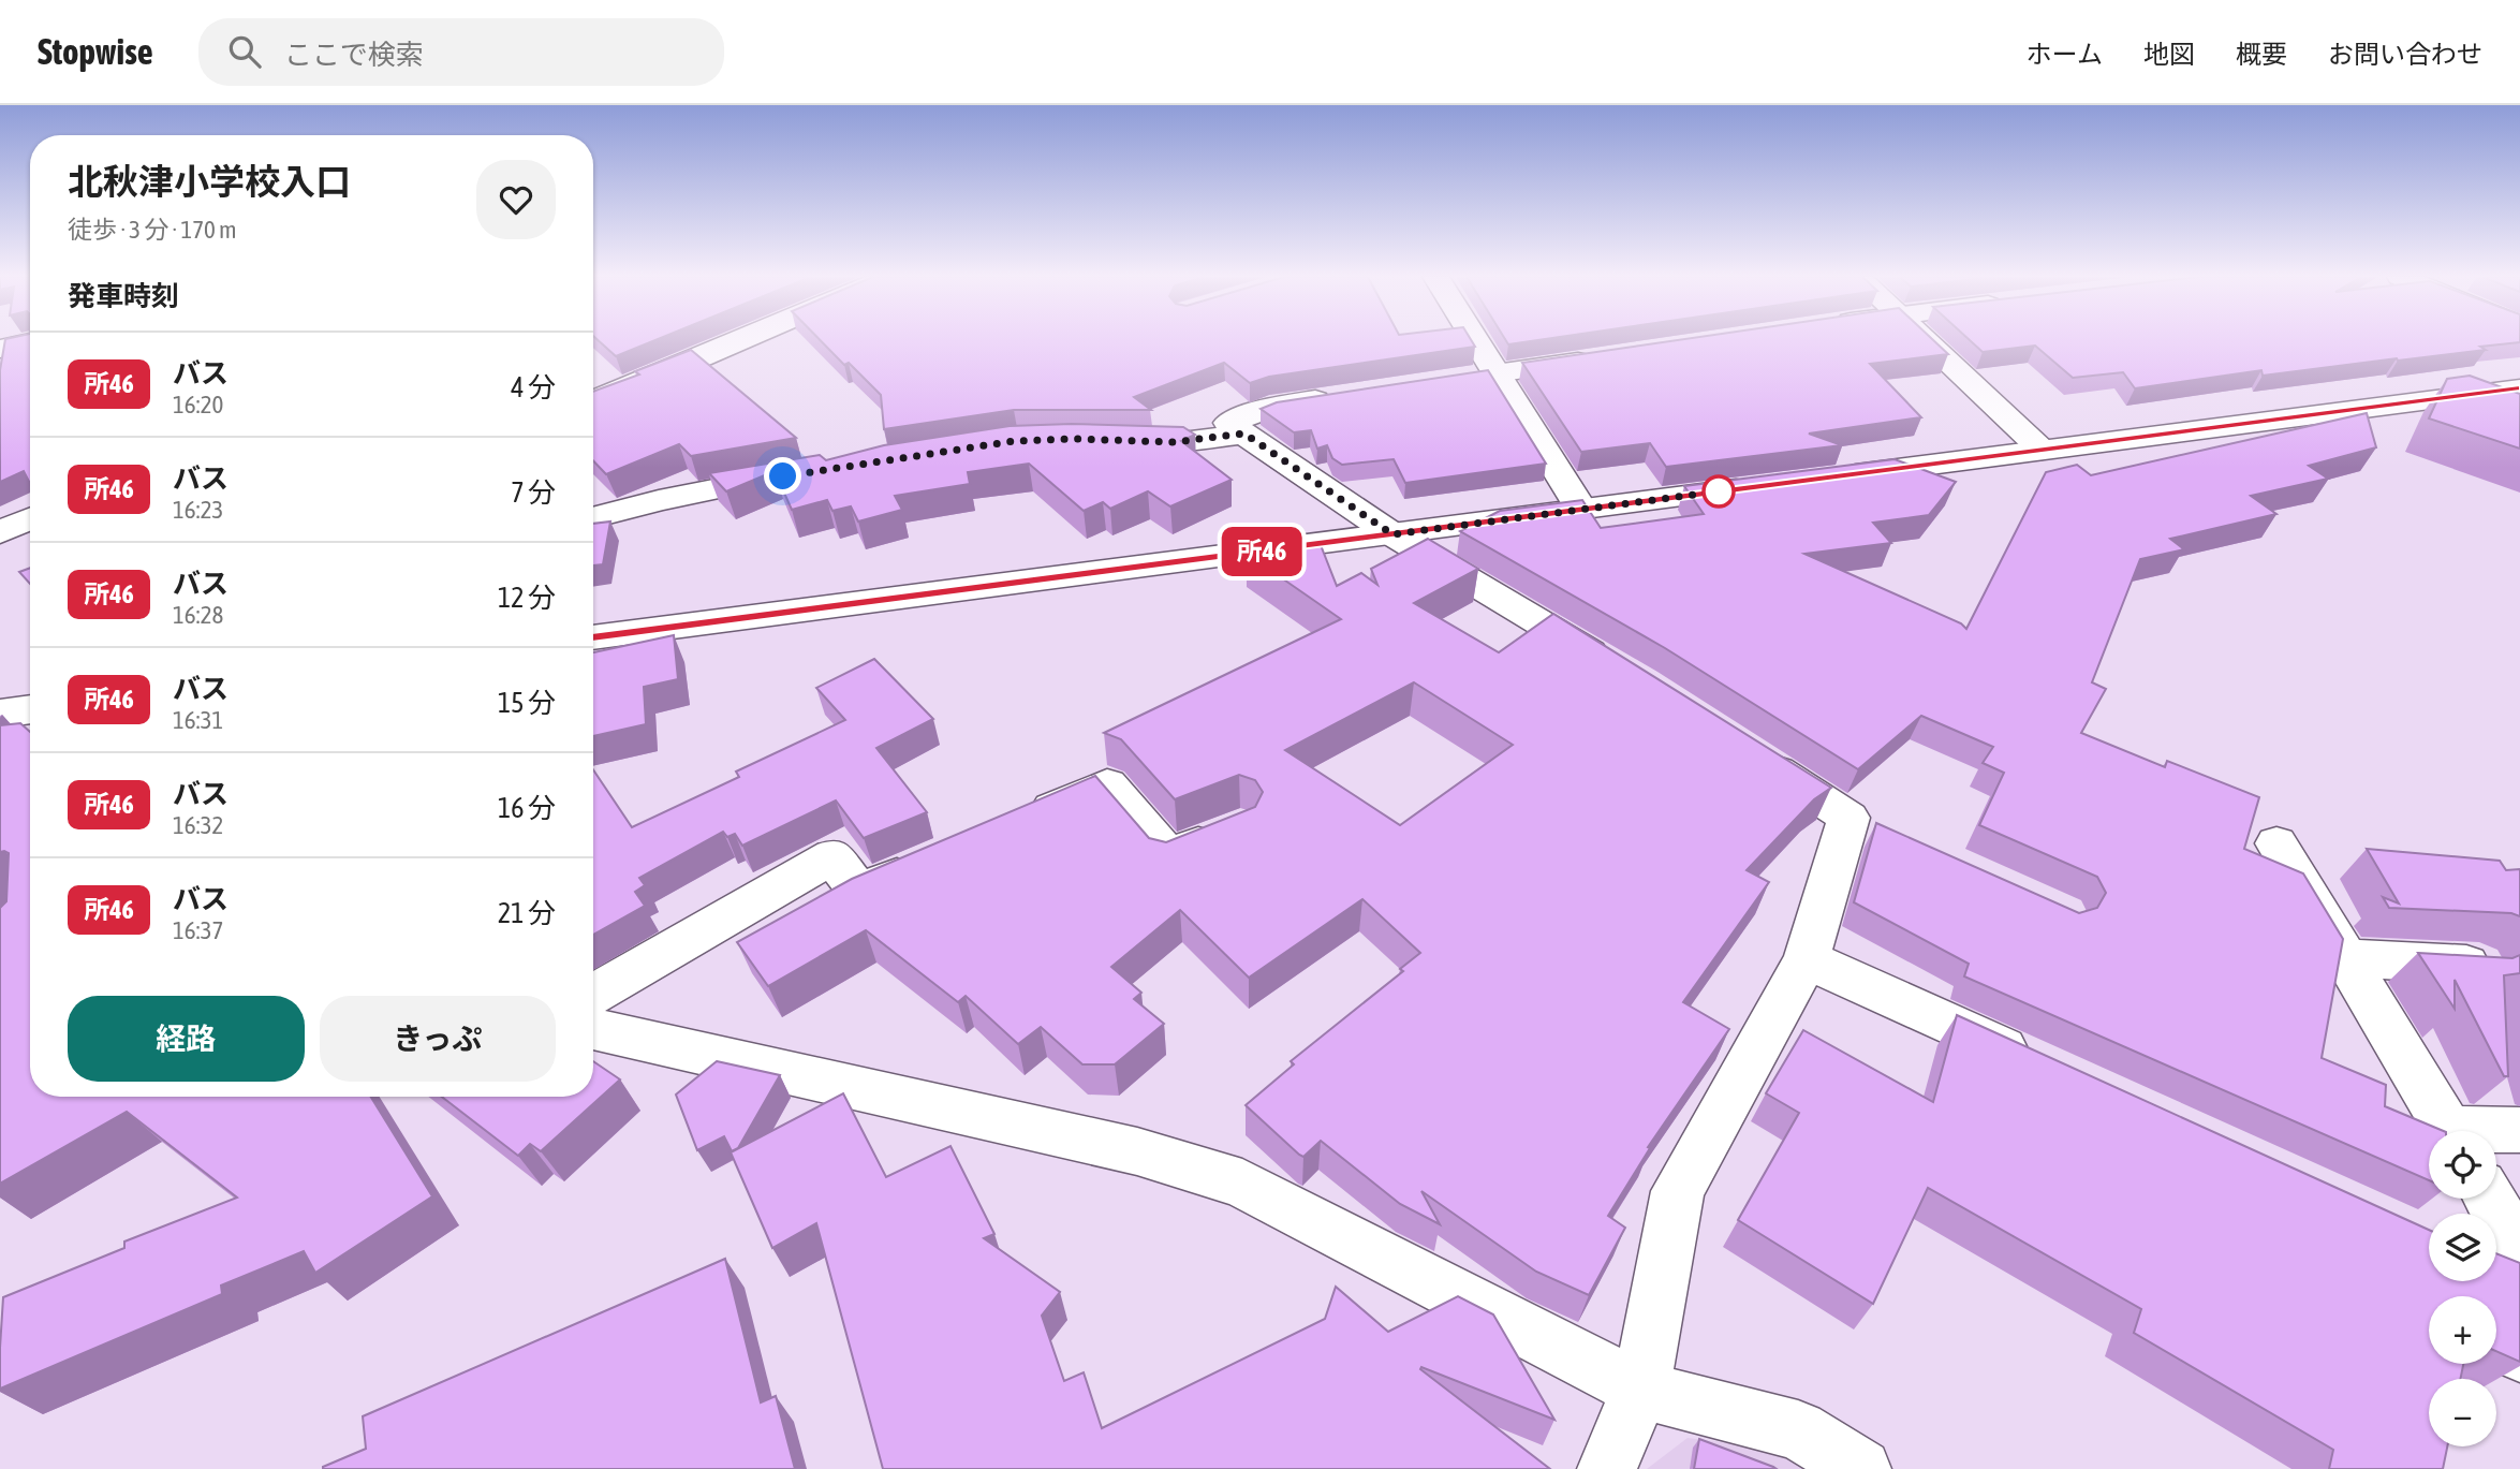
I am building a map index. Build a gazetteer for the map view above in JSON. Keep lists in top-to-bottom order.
{
  "lines": ["bus line 所46"],
  "page": {
    "header": "Stopwise",
    "search": "ここで検索",
    "nav": [
      "ホーム",
      "地図",
      "概要",
      "お問い合わせ"
    ],
    "on_map": "所46",
    "heading": [
      ["北秋津小学校入口", "徒歩 · 3 分 · 170 m"],
      "発車時刻"
    ],
    "list": [
      {
        "mark": "所46",
        "name": "バス",
        "note": "16:20",
        "value": "4 分"
      },
      {
        "mark": "所46",
        "name": "バス",
        "note": "16:23",
        "value": "7 分"
      },
      {
        "mark": "所46",
        "name": "バス",
        "note": "16:28",
        "value": "12 分"
      },
      {
        "mark": "所46",
        "name": "バス",
        "note": "16:31",
        "value": "15 分"
      },
      {
        "mark": "所46",
        "name": "バス",
        "note": "16:32",
        "value": "16 分"
      },
      {
        "mark": "所46",
        "name": "バス",
        "note": "16:37",
        "value": "21 分"
      }
    ],
    "buttons": ["経路", "きっぷ"],
    "map_buttons": ["+", "−"]
  }
}
